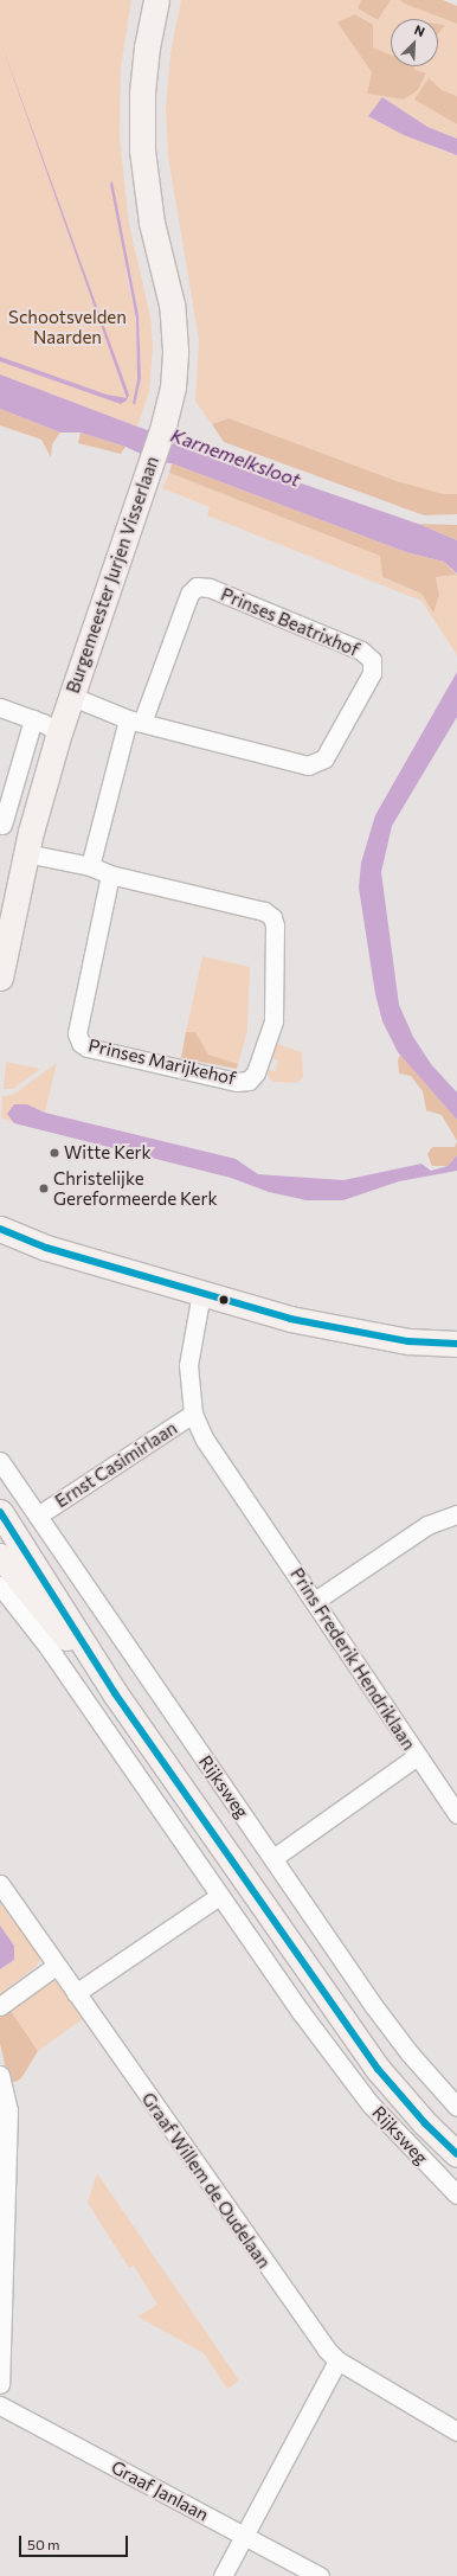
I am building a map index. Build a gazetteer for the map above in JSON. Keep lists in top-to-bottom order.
{
  "streets": {
    "street": [
      "Burgemeester Jurjen Visserlaan",
      "Prinses Beatrixhof",
      "Prinses Marijkehof",
      "Ernst Casimirlaan",
      "Prins Frederik Hendriklaan",
      "Rijksweg",
      "Graaf Willem de Oudelaan",
      "Graaf Janlaan"
    ]
  },
  "crossings": [
    ["Burgemeester Jurjen Visserlaan", "Prinses Beatrixhof"],
    ["Burgemeester Jurjen Visserlaan", "Prinses Marijkehof"],
    ["Prinses Beatrixhof", "Prinses Marijkehof"],
    ["Ernst Casimirlaan", "Prins Frederik Hendriklaan"],
    ["Ernst Casimirlaan", "Rijksweg"]
  ],
  "water": ["Karnemelksloot"],
  "parks": ["Schootsvelden Naarden"],
  "places": ["Witte Kerk", "Christelijke Gereformeerde Kerk"],
  "scale_bar": "50 m",
  "north": "top right"
}
